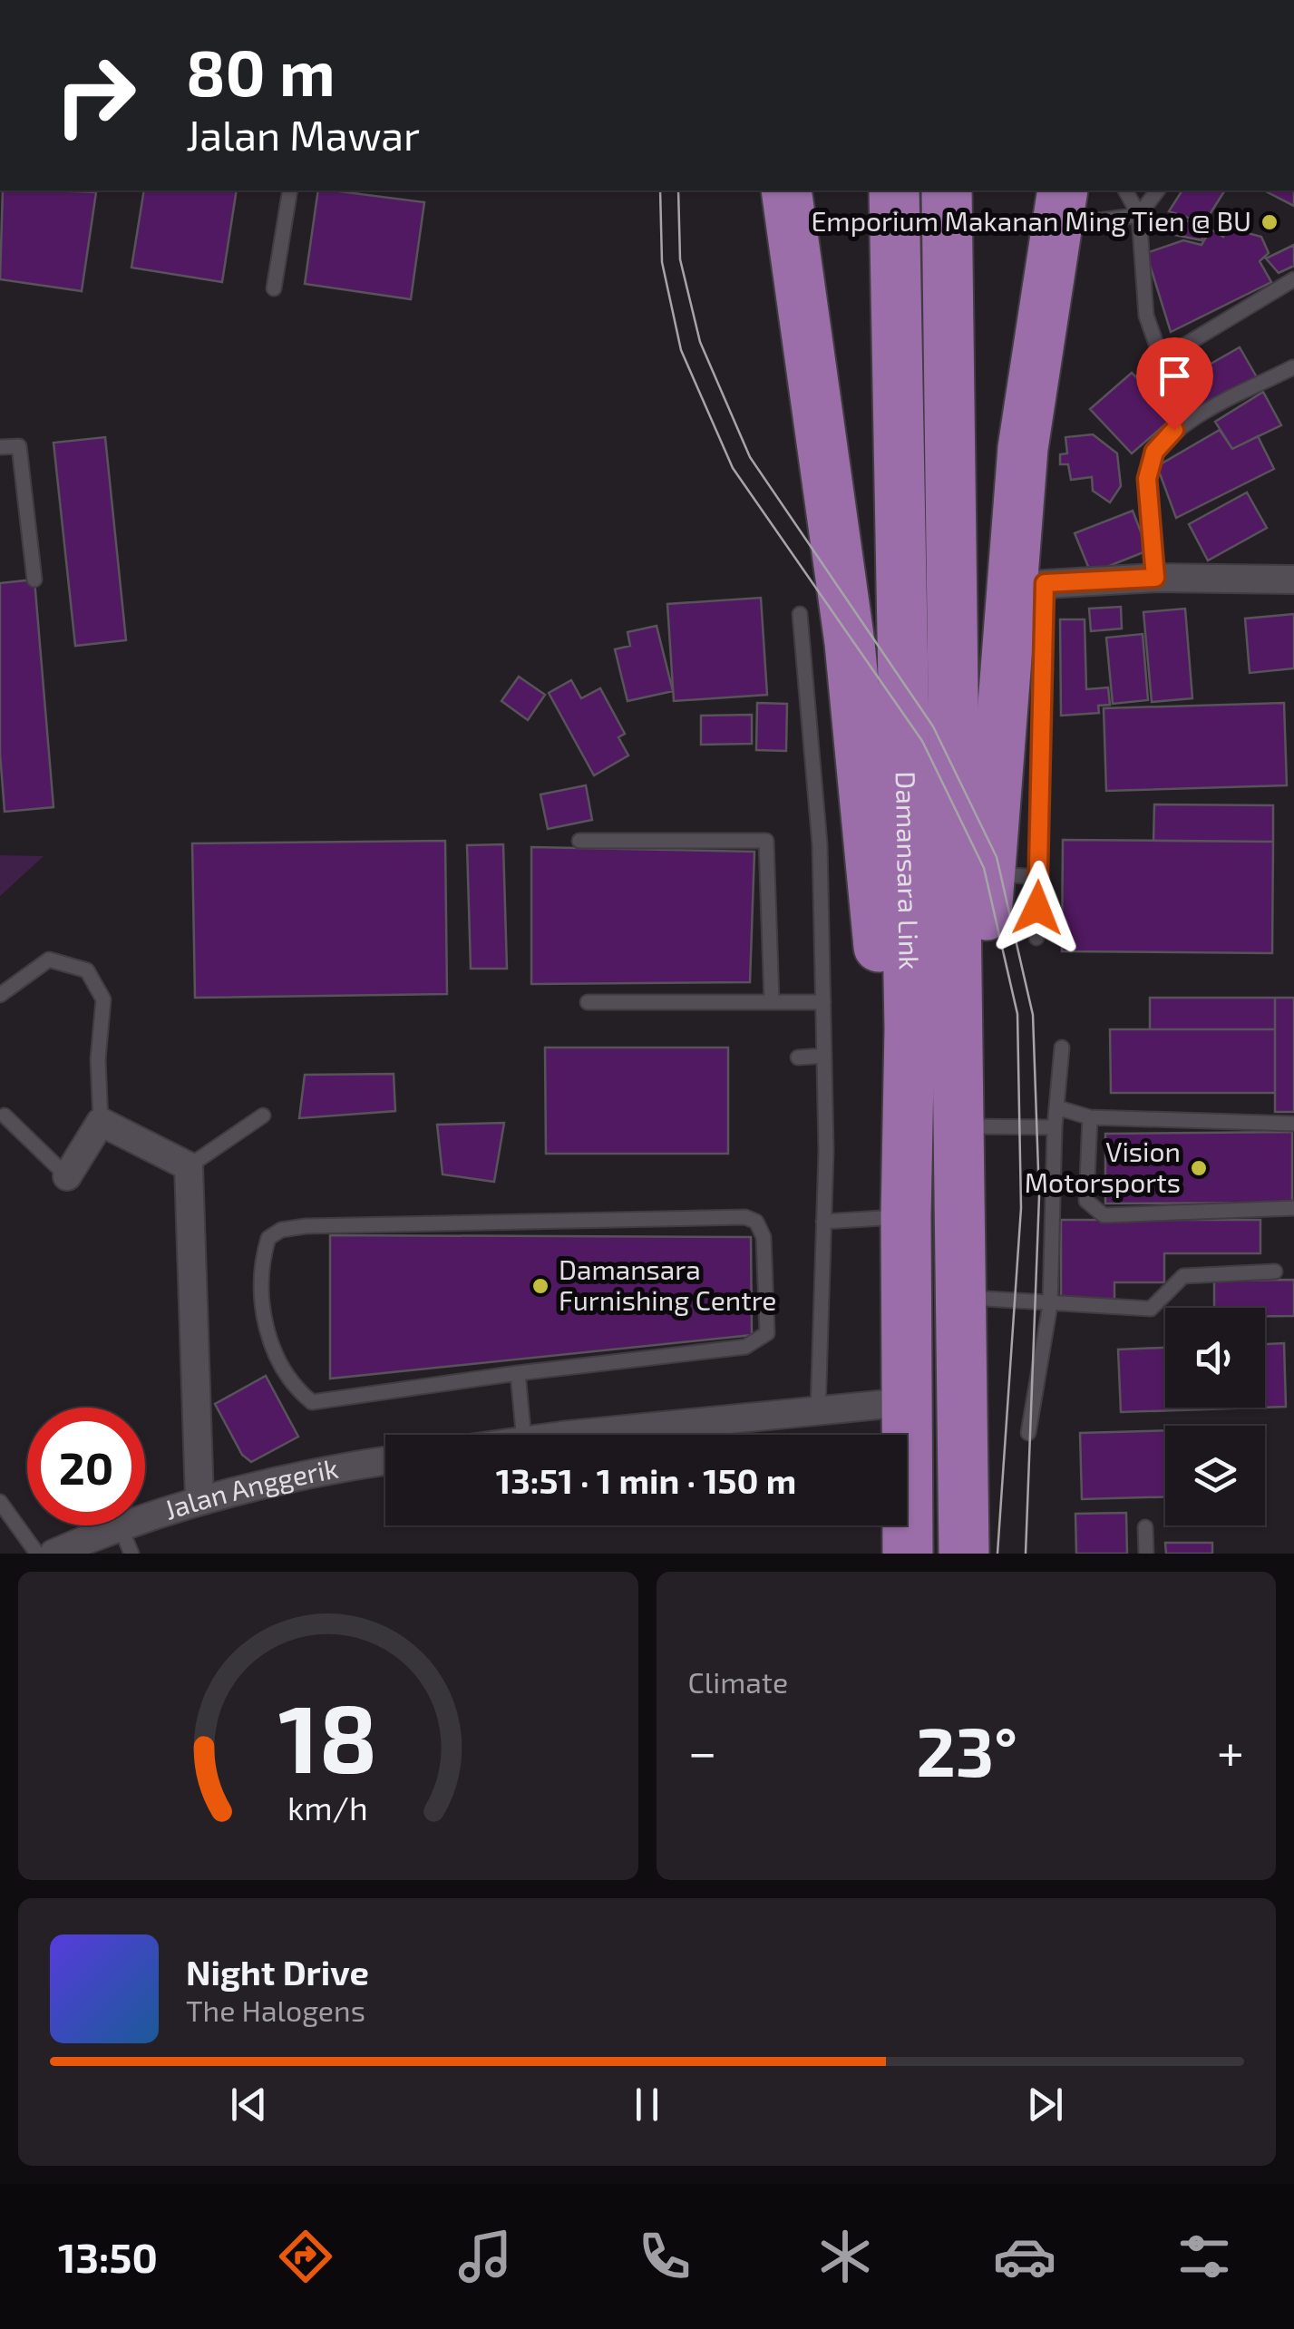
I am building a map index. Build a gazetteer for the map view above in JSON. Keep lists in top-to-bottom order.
{
  "streets": {
    "highway": ["Damansara Link"],
    "street": ["Jalan Anggerik"]
  },
  "places": ["Emporium Makanan Ming Tien @ BU", "Vision Motorsports", "Damansara Furnishing Centre"],
  "page": {
    "turn": ["80 m", "Jalan Mawar"],
    "limit": "20",
    "trip": "13:51 · 1 min · 150 m",
    "tile": "Climate",
    "heat": ["−", "23°", "+"],
    "song": ["Night Drive", "The Halogens"],
    "tabs": "13:50",
    "gauge": ["18", "km/h"]
  }
}
